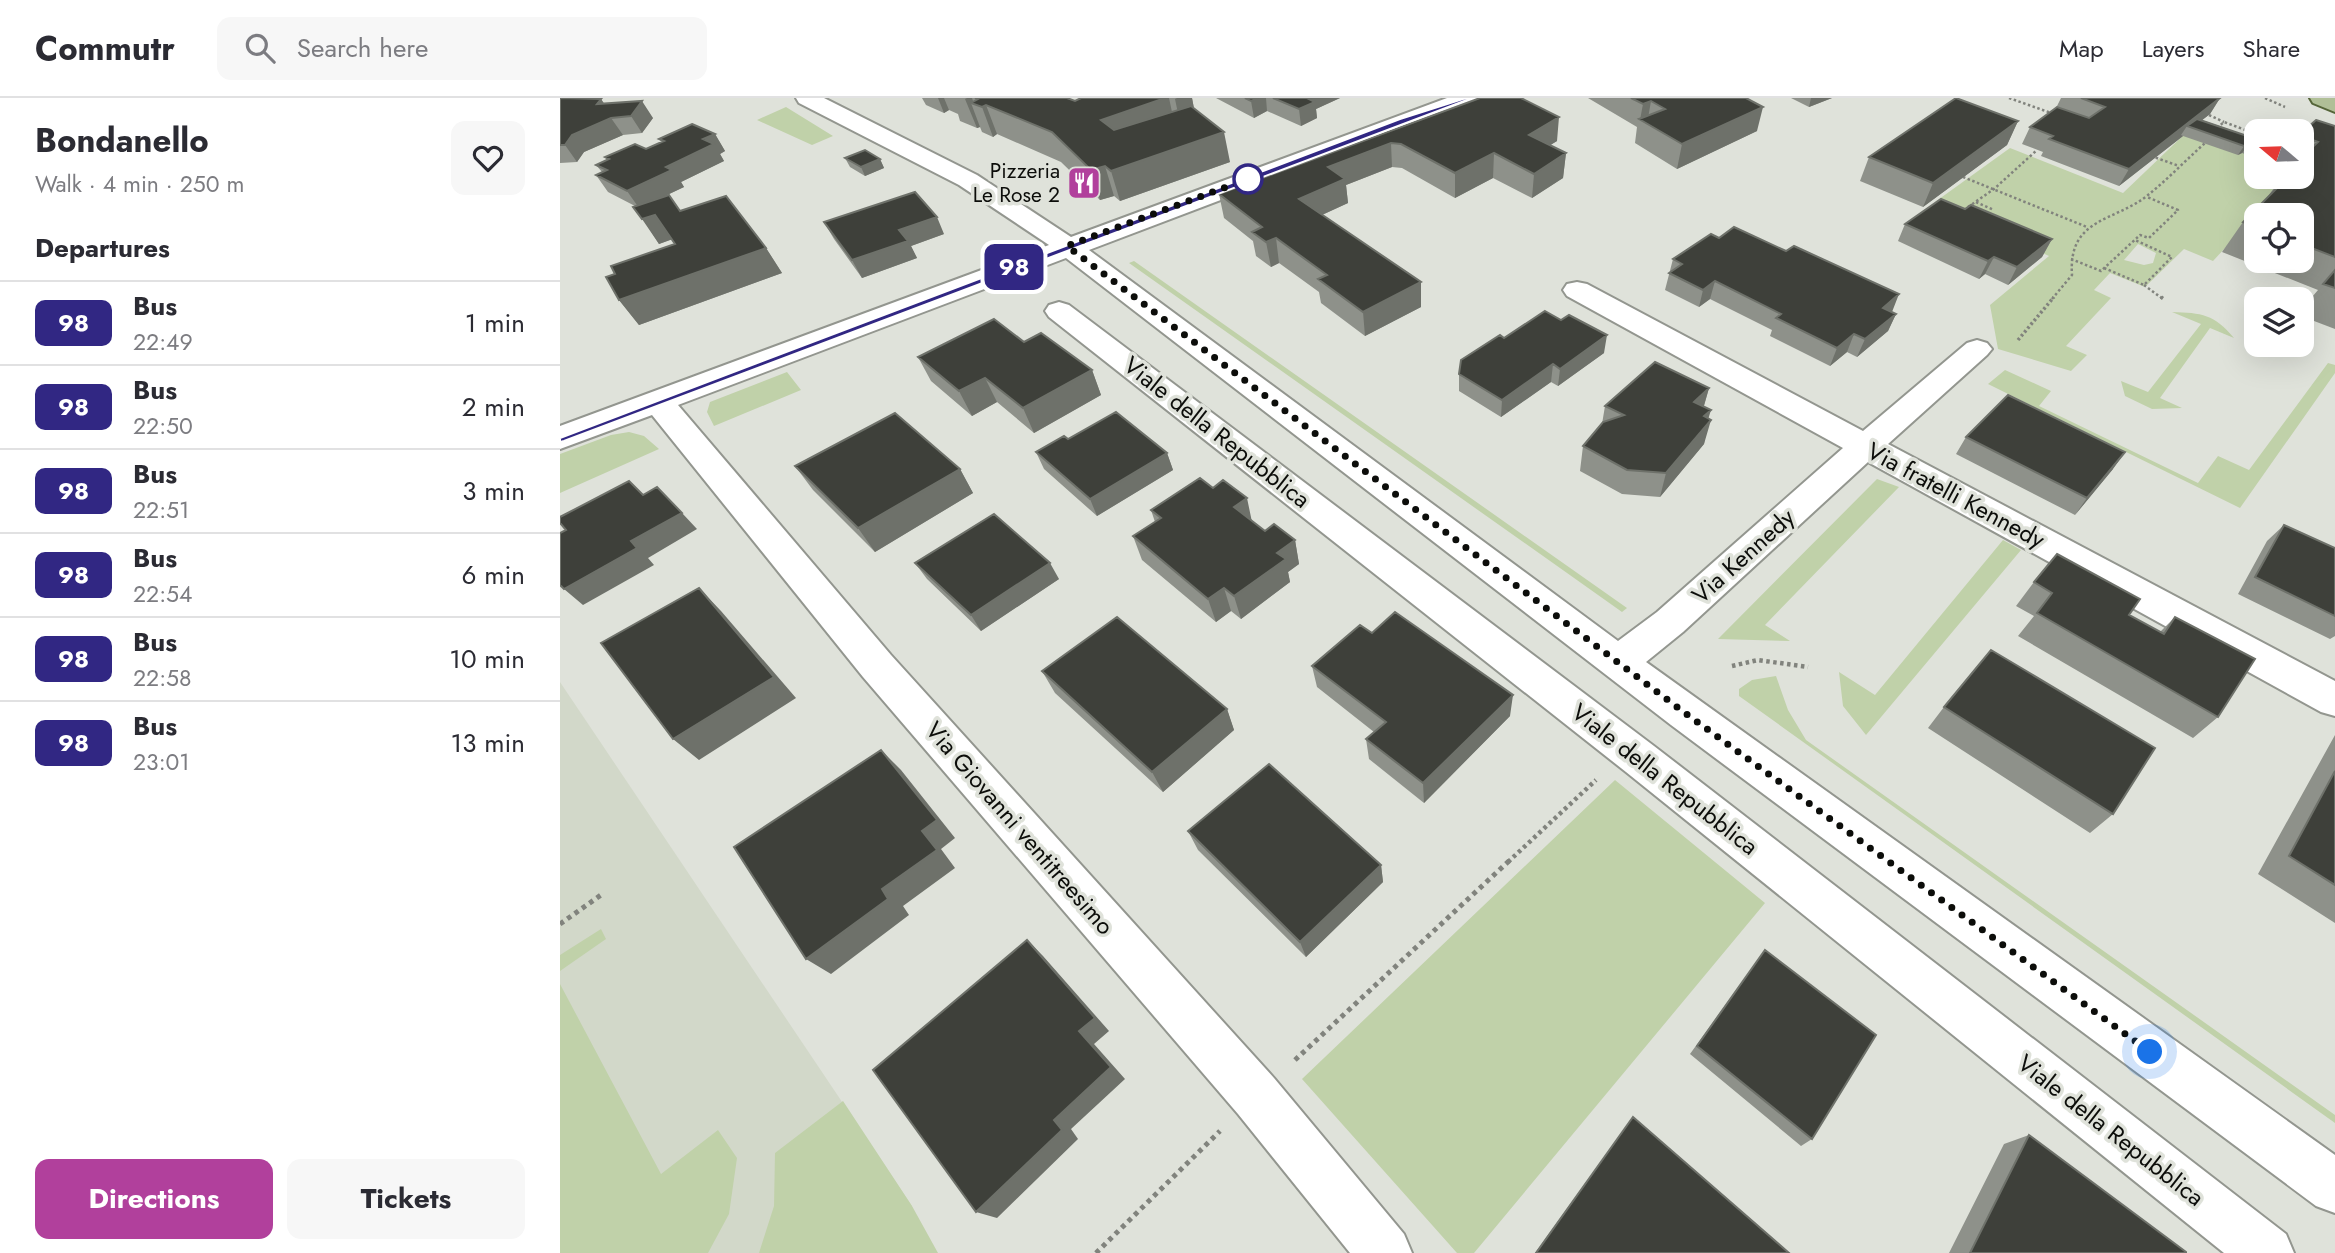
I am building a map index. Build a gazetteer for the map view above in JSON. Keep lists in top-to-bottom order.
{
  "streets": {
    "street": [
      "Viale della Repubblica",
      "Via fratelli Kennedy",
      "Via Kennedy",
      "Via Giovanni ventitreesimo"
    ]
  },
  "crossings": [
    ["Via fratelli Kennedy", "Via Kennedy"]
  ],
  "places": {
    "restaurant": ["Pizzeria Le Rose 2"]
  },
  "lines": ["bus line 98"],
  "north": "left",
  "page": {
    "header": "Commutr",
    "search": "Search here",
    "nav": ["Map", "Layers", "Share"],
    "heading": [
      ["Bondanello", "Walk · 4 min · 250 m"],
      "Departures"
    ],
    "on_map": "98",
    "list": [
      {
        "mark": "98",
        "name": "Bus",
        "note": "22:49",
        "value": "1 min"
      },
      {
        "mark": "98",
        "name": "Bus",
        "note": "22:50",
        "value": "2 min"
      },
      {
        "mark": "98",
        "name": "Bus",
        "note": "22:51",
        "value": "3 min"
      },
      {
        "mark": "98",
        "name": "Bus",
        "note": "22:54",
        "value": "6 min"
      },
      {
        "mark": "98",
        "name": "Bus",
        "note": "22:58",
        "value": "10 min"
      },
      {
        "mark": "98",
        "name": "Bus",
        "note": "23:01",
        "value": "13 min"
      }
    ],
    "buttons": ["Directions", "Tickets"]
  }
}
